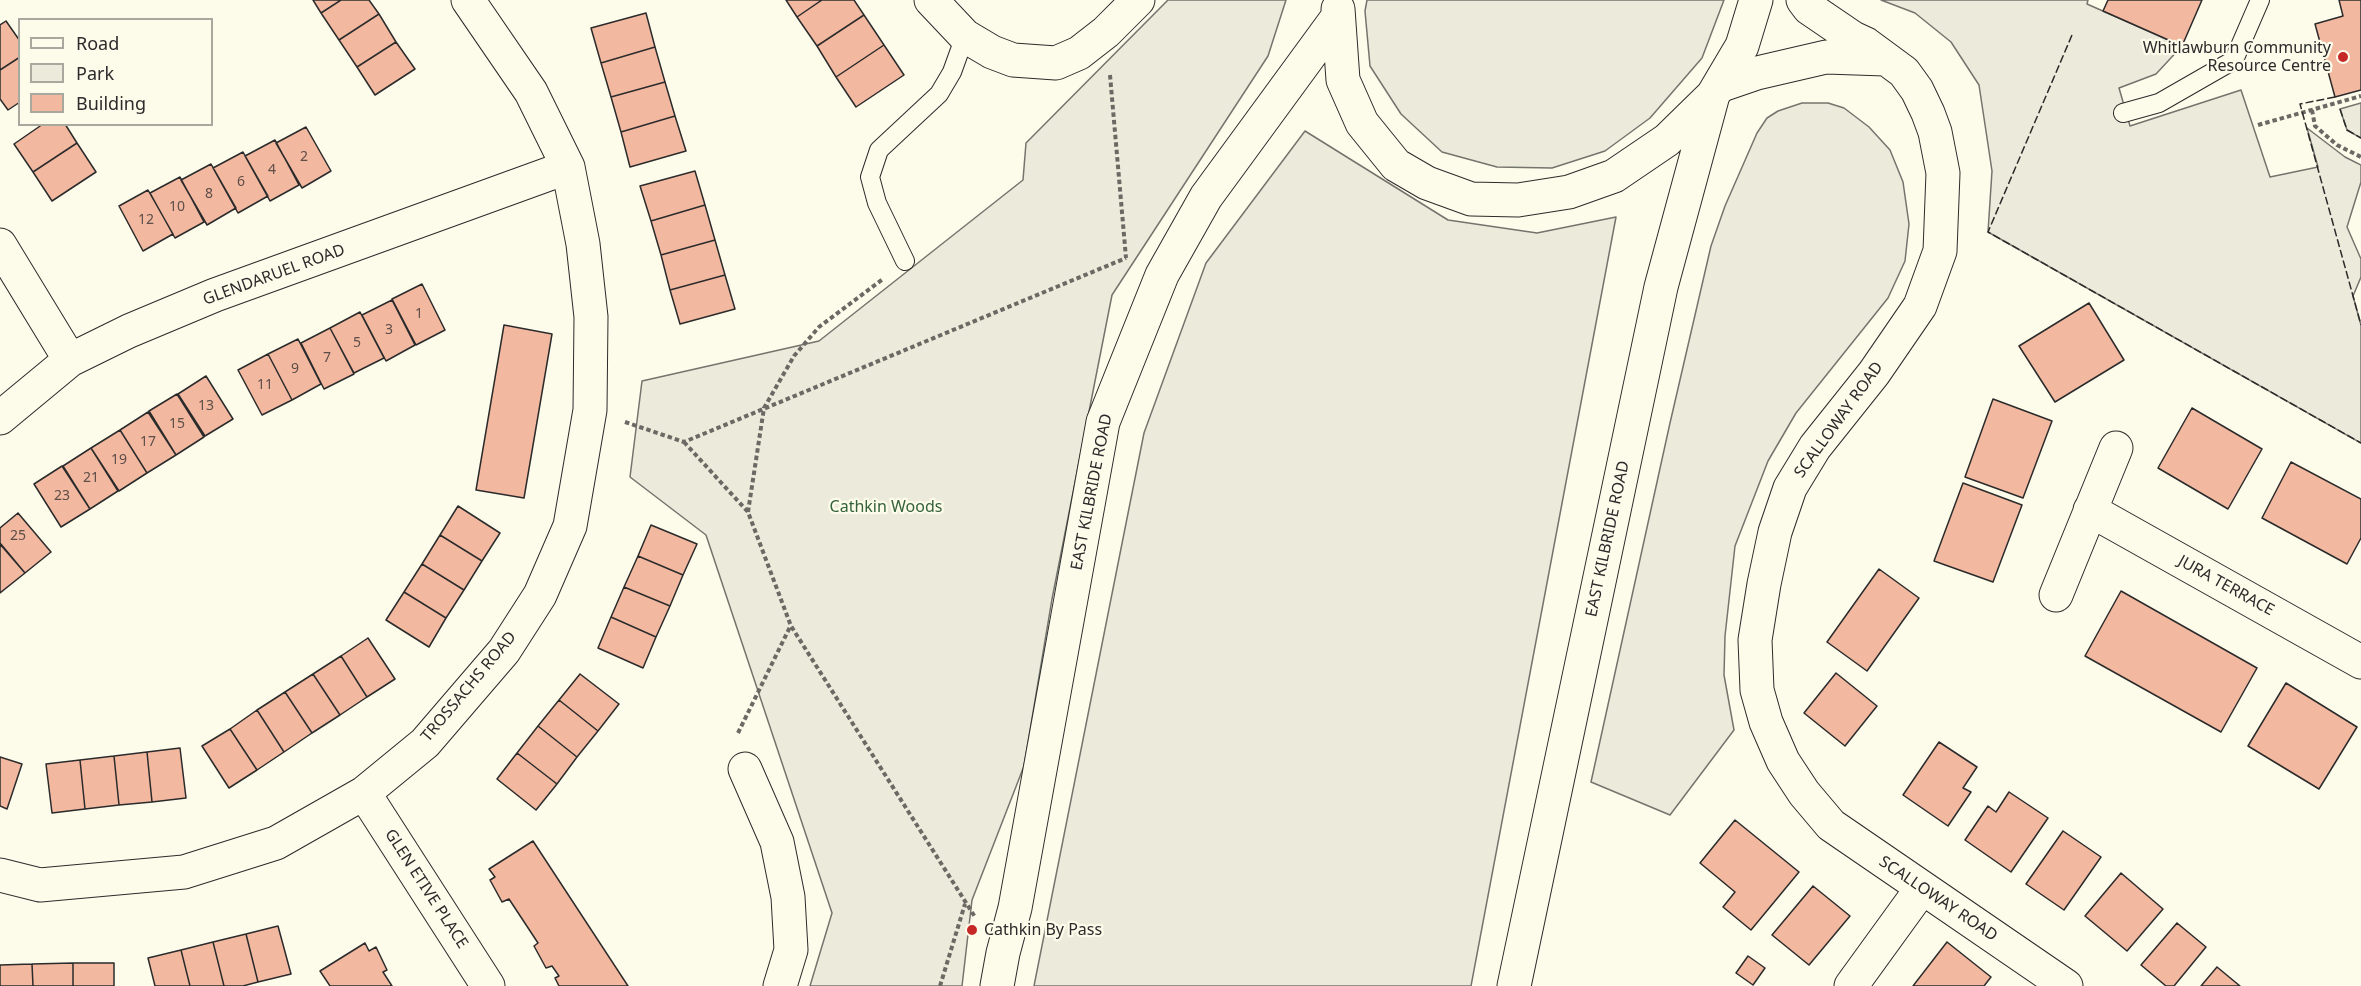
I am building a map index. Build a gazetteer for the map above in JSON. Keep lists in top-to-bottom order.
{
  "streets": {
    "street": [
      "GLENDARUEL ROAD",
      "SCALLOWAY ROAD",
      "EAST KILBRIDE ROAD",
      "JURA TERRACE",
      "TROSSACHS ROAD",
      "GLEN ETIVE PLACE"
    ]
  },
  "crossings": [
    ["GLENDARUEL ROAD", "TROSSACHS ROAD"],
    ["TROSSACHS ROAD", "GLEN ETIVE PLACE"]
  ],
  "parks": ["Cathkin Woods"],
  "places": ["Whitlawburn Community Resource Centre", "Cathkin By Pass"],
  "house_numbers": [
    "2",
    "4",
    "6",
    "8",
    "10",
    "12",
    "1",
    "3",
    "5",
    "7",
    "9",
    "11",
    "13",
    "15",
    "17",
    "19",
    "21",
    "23",
    "25"
  ],
  "legend": ["Road", "Park", "Building"]
}
